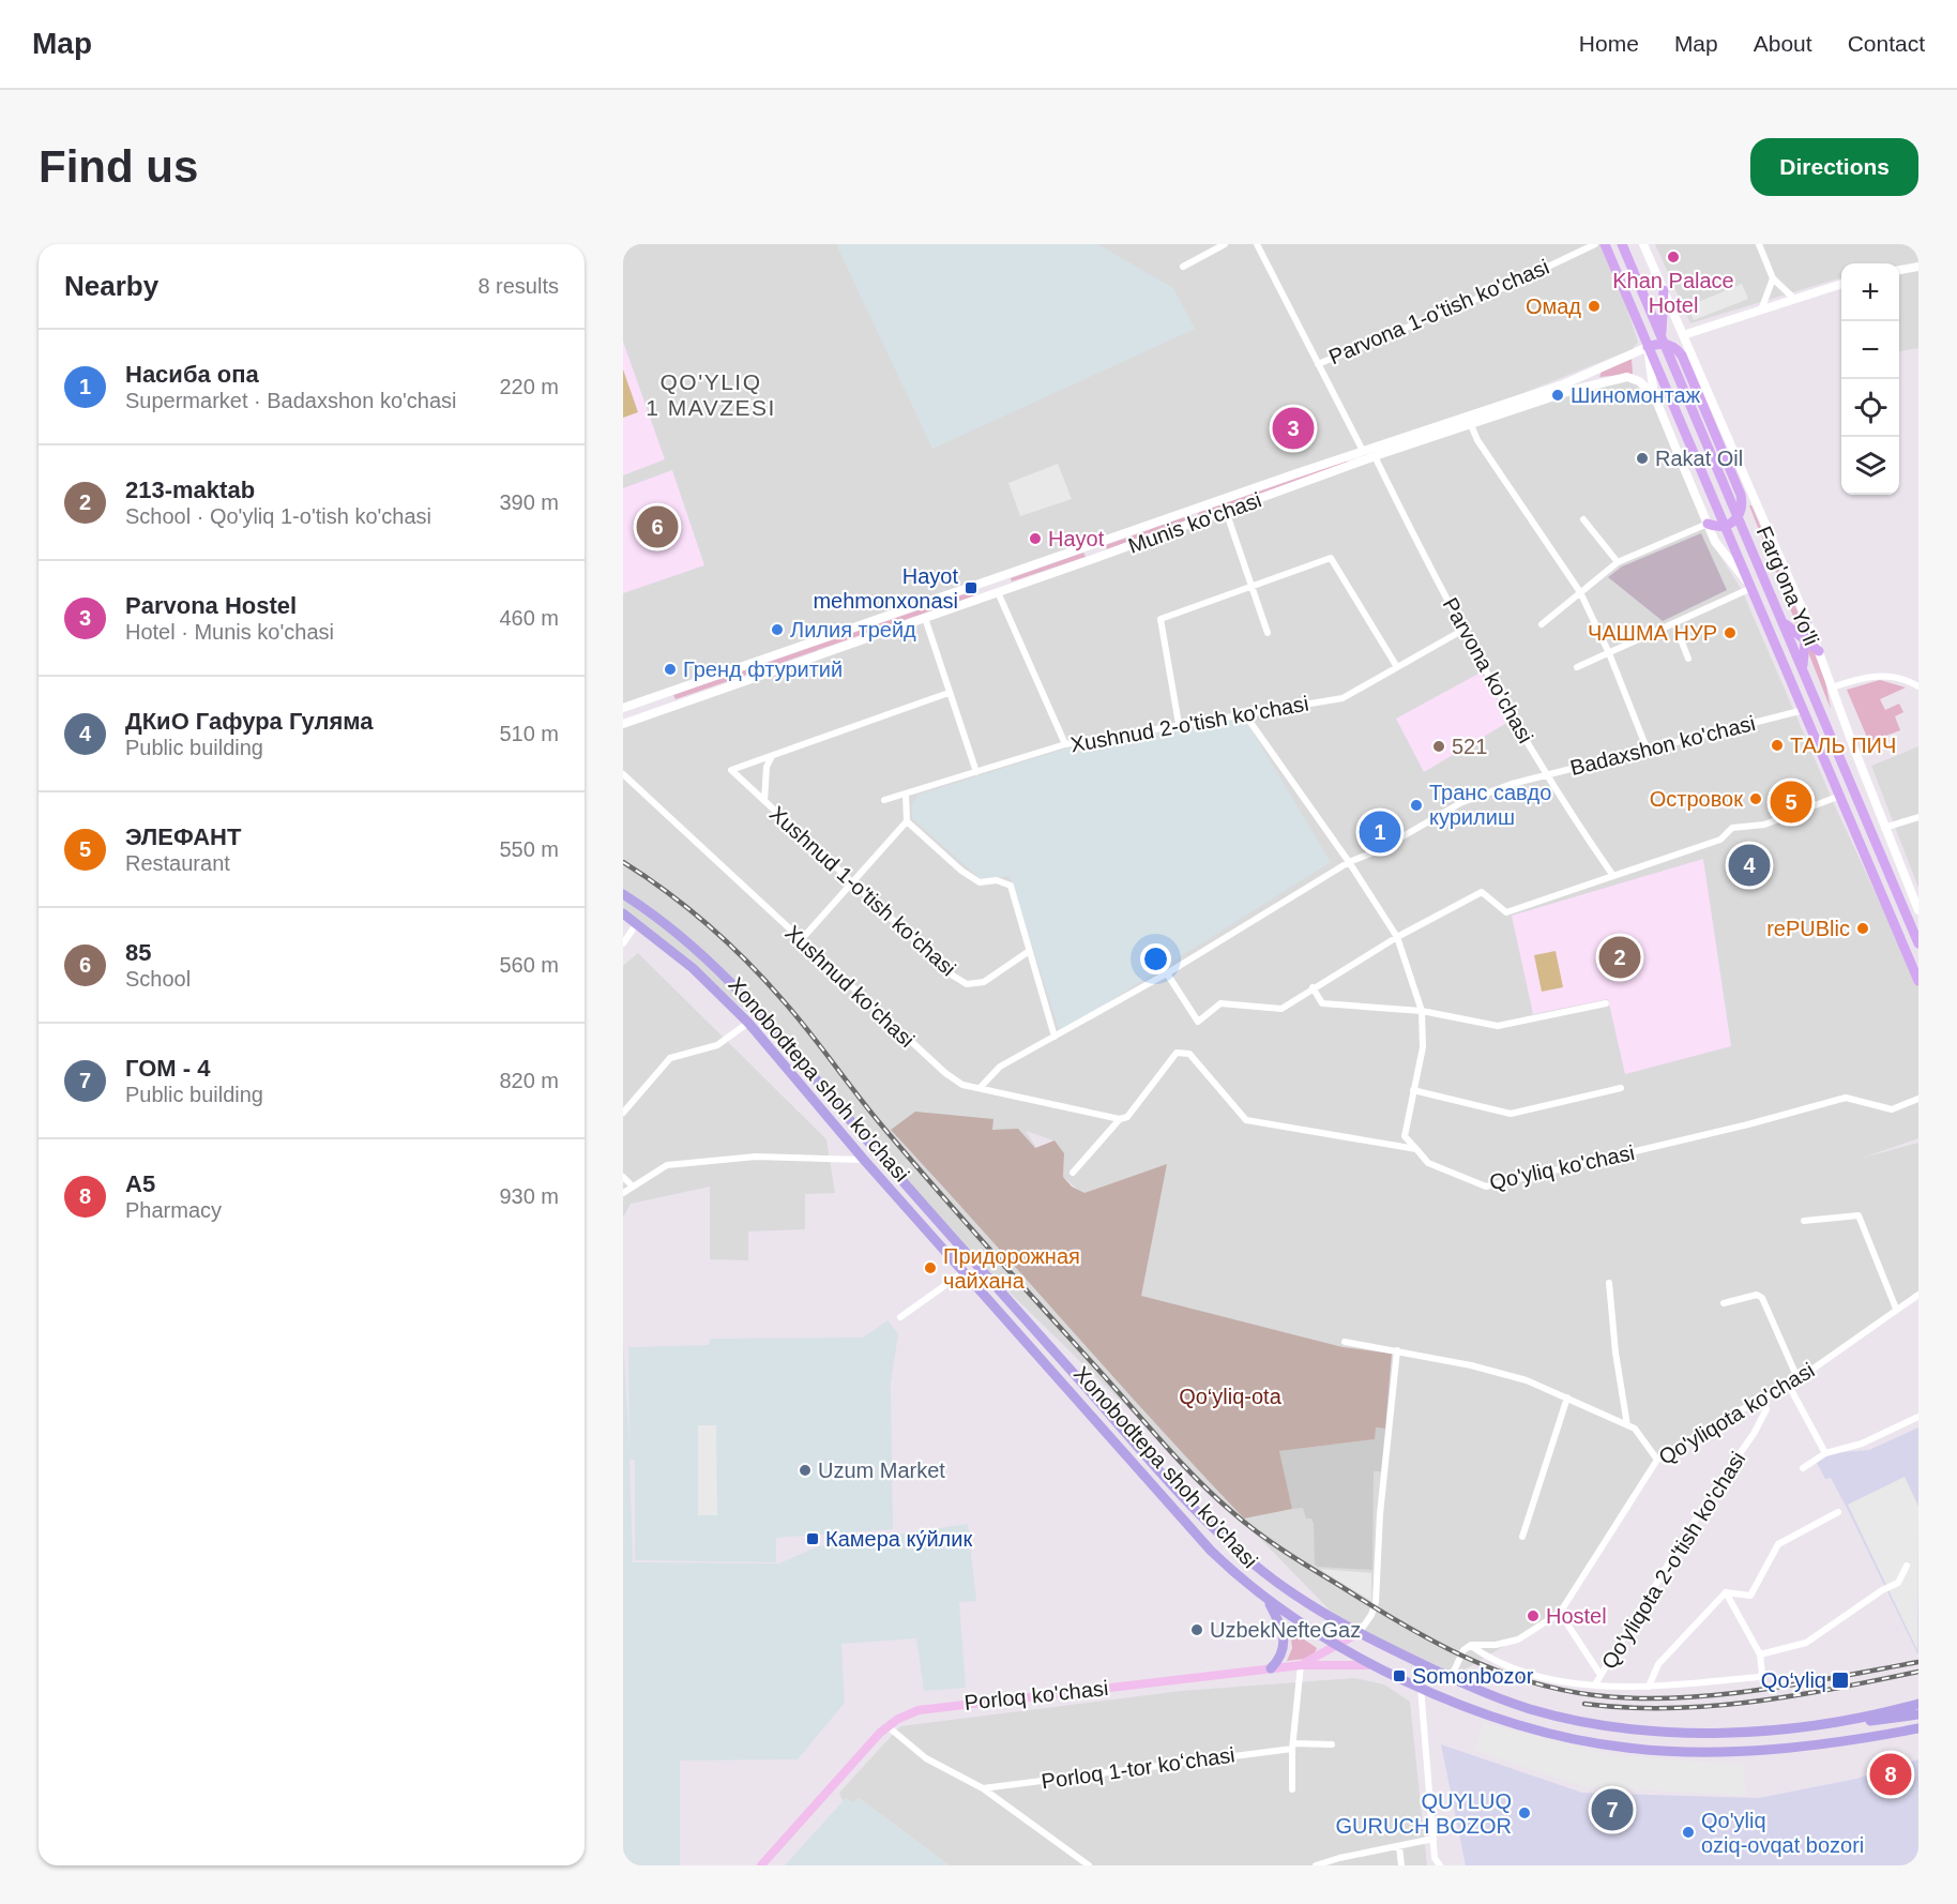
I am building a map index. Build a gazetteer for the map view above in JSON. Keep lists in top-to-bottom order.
{
  "streets": {
    "highway": ["Xonobodtepa shoh ko'chasi"],
    "main road": ["Farg'ona Yo'li", "Porloq ko'chasi"],
    "street": [
      "Parvona 1-o'tish ko'chasi",
      "Munis ko'chasi",
      "Parvona ko'chasi",
      "Xushnud 2-o'tish ko'chasi",
      "Badaxshon ko'chasi",
      "Xushnud 1-o'tish ko'chasi",
      "Xushnud ko'chasi",
      "Qo'yliq ko'chasi",
      "Qo'yliqota ko'chasi",
      "Qo'yliqota 2-o'tish ko'chasi",
      "Porloq 1-tor koʻchasi"
    ]
  },
  "crossings": [
    ["Munis ko'chasi", "Farg'ona Yo'li"],
    ["Munis ko'chasi", "Parvona ko'chasi"],
    ["Farg'ona Yo'li", "Badaxshon ko'chasi"],
    ["Parvona ko'chasi", "Xushnud 2-o'tish ko'chasi"],
    ["Parvona ko'chasi", "Badaxshon ko'chasi"],
    ["Badaxshon ko'chasi", "Xushnud ko'chasi"],
    ["Xushnud ko'chasi", "Qo'yliq ko'chasi"],
    ["Xonobodtepa shoh ko'chasi", "Porloq ko'chasi"],
    ["Qo'yliqota ko'chasi", "Qo'yliqota 2-o'tish ko'chasi"]
  ],
  "districts": ["QO'YLIQ 1 MAVZESI"],
  "parks": ["Qo‘yliq-ota"],
  "places": {
    "other": [
      "Khan Palace Hotel",
      "Омад",
      "Шиномонтаж",
      "Rakat Oil",
      "Hayot",
      "Лилия трейд",
      "ЧАШМА НУР",
      "Гренд фтуритий",
      "ТАЛЬ ПИЧ",
      "521",
      "Островок",
      "Транс савдо курилиш",
      "rePUBlic",
      "Придорожная чайхана",
      "Uzum Market",
      "Hostel",
      "UzbekNefteGaz",
      "QUYLUQ GURUCH BOZOR",
      "Qo'yliq oziq-ovqat bozori"
    ],
    "transit": [
      "Hayot mehmonxonasi",
      "Камера ку́йлик",
      "Somonbozor",
      "Qo‘yliq"
    ]
  },
  "page": {
    "header": "Map",
    "nav": [
      "Home",
      "Map",
      "About",
      "Contact"
    ],
    "buttons": "Directions",
    "title": "Find us",
    "heading": ["Nearby", "8 results"],
    "map_buttons": ["+", "−"],
    "list": [
      {
        "mark": "1",
        "name": "Насиба опа",
        "note": "Supermarket · Badaxshon ko'chasi",
        "value": "220 m"
      },
      {
        "mark": "2",
        "name": "213-maktab",
        "note": "School · Qo'yliq 1-o'tish ko'chasi",
        "value": "390 m"
      },
      {
        "mark": "3",
        "name": "Parvona Hostel",
        "note": "Hotel · Munis ko'chasi",
        "value": "460 m"
      },
      {
        "mark": "4",
        "name": "ДКиО Гафура Гуляма",
        "note": "Public building",
        "value": "510 m"
      },
      {
        "mark": "5",
        "name": "ЭЛЕФАНТ",
        "note": "Restaurant",
        "value": "550 m"
      },
      {
        "mark": "6",
        "name": "85",
        "note": "School",
        "value": "560 m"
      },
      {
        "mark": "7",
        "name": "ГОМ - 4",
        "note": "Public building",
        "value": "820 m"
      },
      {
        "mark": "8",
        "name": "А5",
        "note": "Pharmacy",
        "value": "930 m"
      }
    ],
    "pins": [
      "3",
      "6",
      "5",
      "1",
      "4",
      "2",
      "8",
      "7"
    ]
  }
}
